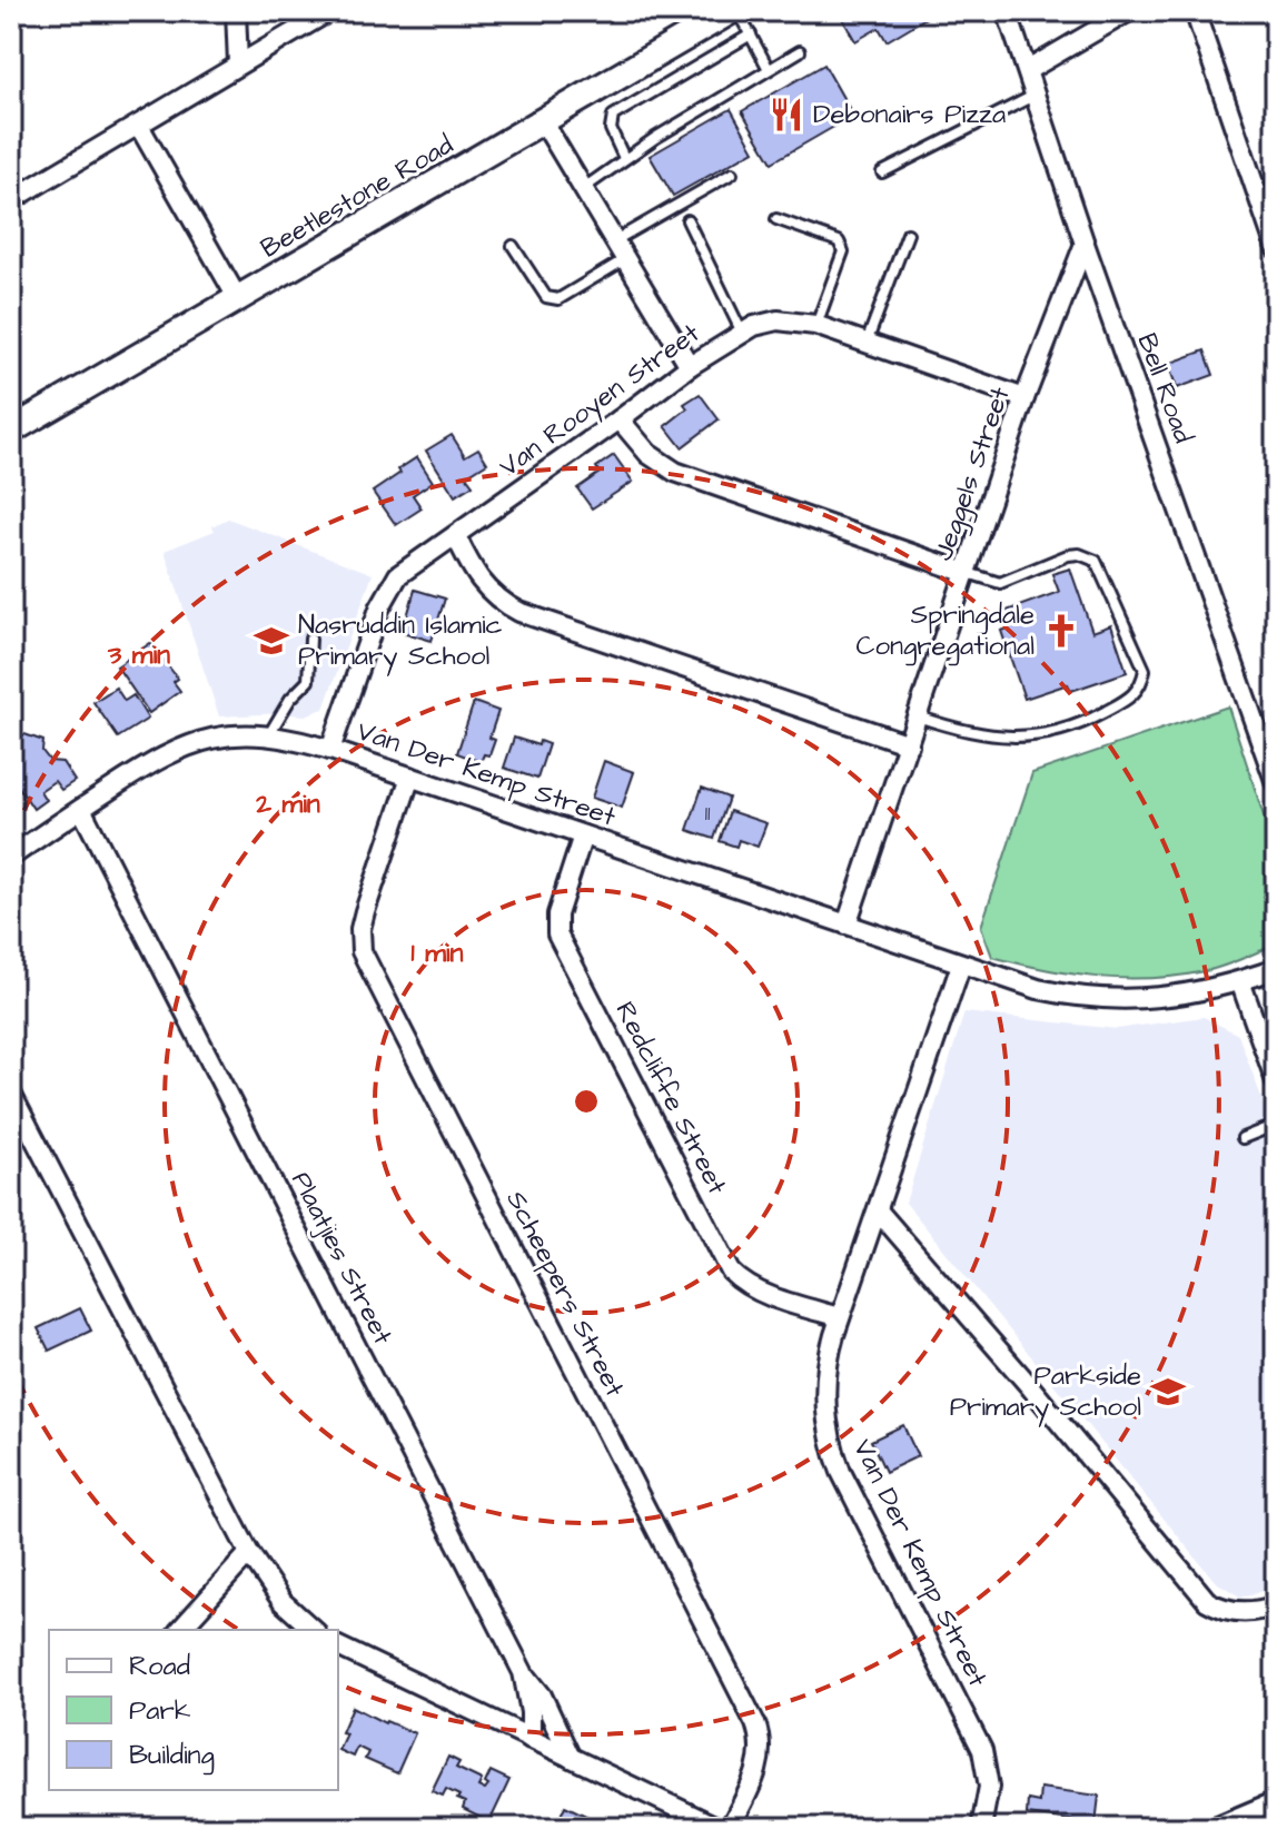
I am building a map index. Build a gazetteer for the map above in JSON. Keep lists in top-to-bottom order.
{
  "streets": {
    "street": [
      "Beetlestone Road",
      "Bell Road",
      "Van Rooyen Street",
      "Jeggels Street",
      "Van Der Kemp Street",
      "Redcliffe Street",
      "Plaatjies Street",
      "Scheepers Street"
    ]
  },
  "crossings": [
    ["Bell Road", "Jeggels Street"],
    ["Van Rooyen Street", "Jeggels Street"],
    ["Van Rooyen Street", "Van Der Kemp Street"],
    ["Jeggels Street", "Van Der Kemp Street"],
    ["Van Der Kemp Street", "Redcliffe Street"],
    ["Van Der Kemp Street", "Plaatjies Street"],
    ["Van Der Kemp Street", "Scheepers Street"]
  ],
  "places": {
    "restaurant": ["Debonairs Pizza"],
    "church": ["Springdale Congregational"],
    "school or university": ["Nasruddin Islamic Primary School", "Parkside Primary School"]
  },
  "house_numbers": ["11"],
  "legend": ["Road", "Park", "Building"],
  "rings": ["3 min", "2 min", "1 min"]
}
